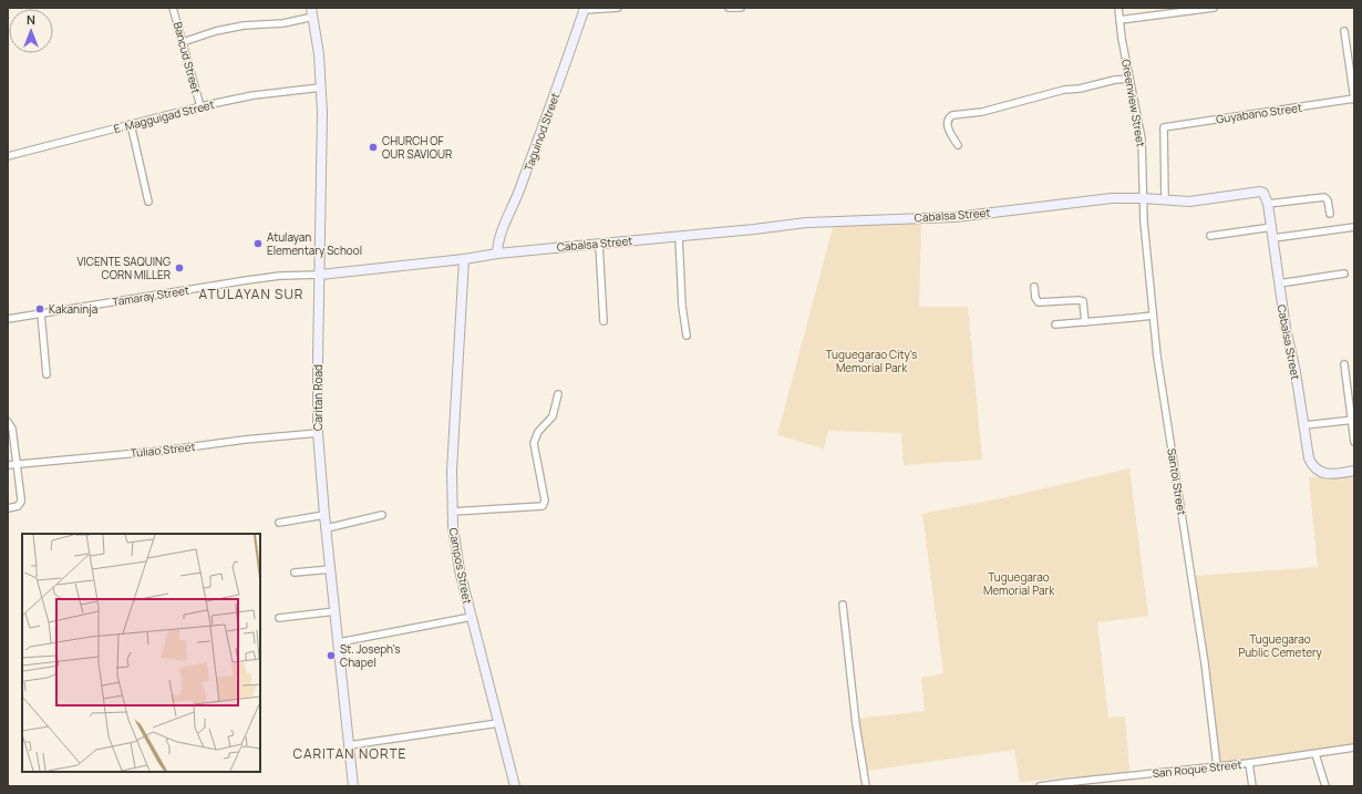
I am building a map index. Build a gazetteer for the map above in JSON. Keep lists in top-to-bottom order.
{
  "streets": {
    "street": [
      "Bancud Street",
      "Greenview Street",
      "Guyabano Street",
      "E. Magguigad Street",
      "Taguinod Street",
      "Cabalsa Street",
      "Tamaray Street",
      "Caritan Road",
      "Tuliao Street",
      "Santol Street",
      "Campos Street",
      "San Roque Street"
    ]
  },
  "crossings": [
    ["Bancud Street", "E. Magguigad Street"],
    ["Greenview Street", "Cabalsa Street"],
    ["Greenview Street", "Santol Street"],
    ["Guyabano Street", "Cabalsa Street"],
    ["E. Magguigad Street", "Caritan Road"],
    ["Taguinod Street", "Cabalsa Street"],
    ["Cabalsa Street", "Tamaray Street"],
    ["Cabalsa Street", "Caritan Road"],
    ["Cabalsa Street", "Santol Street"],
    ["Cabalsa Street", "Campos Street"],
    ["Tamaray Street", "Caritan Road"],
    ["Caritan Road", "Tuliao Street"],
    ["Santol Street", "San Roque Street"]
  ],
  "districts": ["ATULAYAN SUR", "CARITAN NORTE"],
  "parks": ["Tuguegarao City's Memorial Park", "Tuguegarao Memorial Park", "Tuguegarao Public Cemetery"],
  "places": [
    "CHURCH OF OUR SAVIOUR",
    "Atulayan Elementary School",
    "VICENTE SAQUING CORN MILLER",
    "Kakaninja",
    "St. Joseph's Chapel"
  ],
  "north": "top"
}
